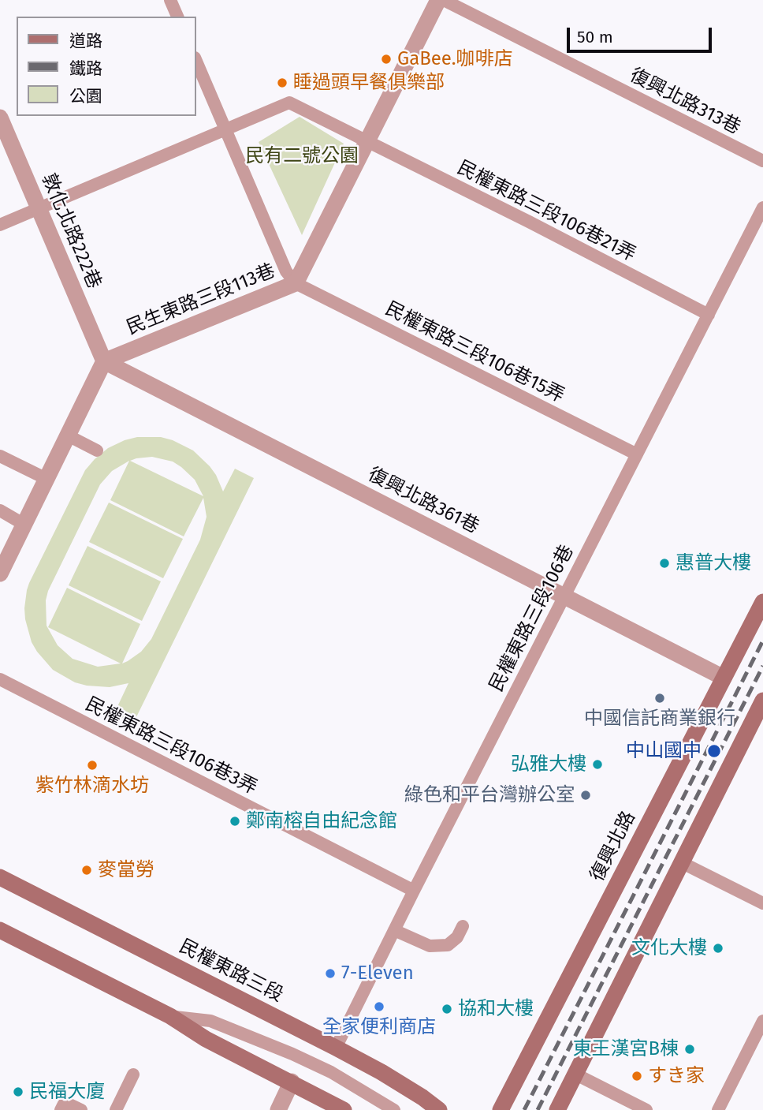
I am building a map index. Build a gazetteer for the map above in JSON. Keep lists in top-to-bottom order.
{
  "streets": {
    "main road": ["復興北路", "民權東路三段"],
    "street": ["敦化北路222巷", "民生東路三段113巷", "復興北路361巷"],
    "lane": [
      "復興北路313巷",
      "民權東路三段106巷21弄",
      "民權東路三段106巷15弄",
      "民權東路三段106巷",
      "民權東路三段106巷3弄"
    ]
  },
  "crossings": [
    ["民權東路三段106巷21弄", "民生東路三段113巷"],
    ["民權東路三段106巷21弄", "民權東路三段106巷"],
    ["敦化北路222巷", "民生東路三段113巷"],
    ["敦化北路222巷", "復興北路361巷"],
    ["民生東路三段113巷", "民權東路三段106巷15弄"],
    ["民生東路三段113巷", "復興北路361巷"],
    ["民權東路三段106巷15弄", "民權東路三段106巷"],
    ["復興北路361巷", "民權東路三段106巷"],
    ["復興北路361巷", "復興北路"],
    ["民權東路三段106巷", "民權東路三段106巷3弄"],
    ["民權東路三段106巷", "民權東路三段"]
  ],
  "parks": ["民有二號公園"],
  "places": [
    "GaBee.咖啡店",
    "睡過頭早餐俱樂部",
    "惠普大樓",
    "中國信託商業銀行",
    "中山國中",
    "弘雅大樓",
    "紫竹林滴水坊",
    "綠色和平台灣辦公室",
    "鄭南榕自由紀念館",
    "麥當勞",
    "文化大樓",
    "7-Eleven",
    "全家便利商店",
    "協和大樓",
    "東王漢宮B棟",
    "すき家",
    "民福大廈"
  ],
  "legend": ["道路", "鐵路", "公園"],
  "scale_bar": "50 m"
}
